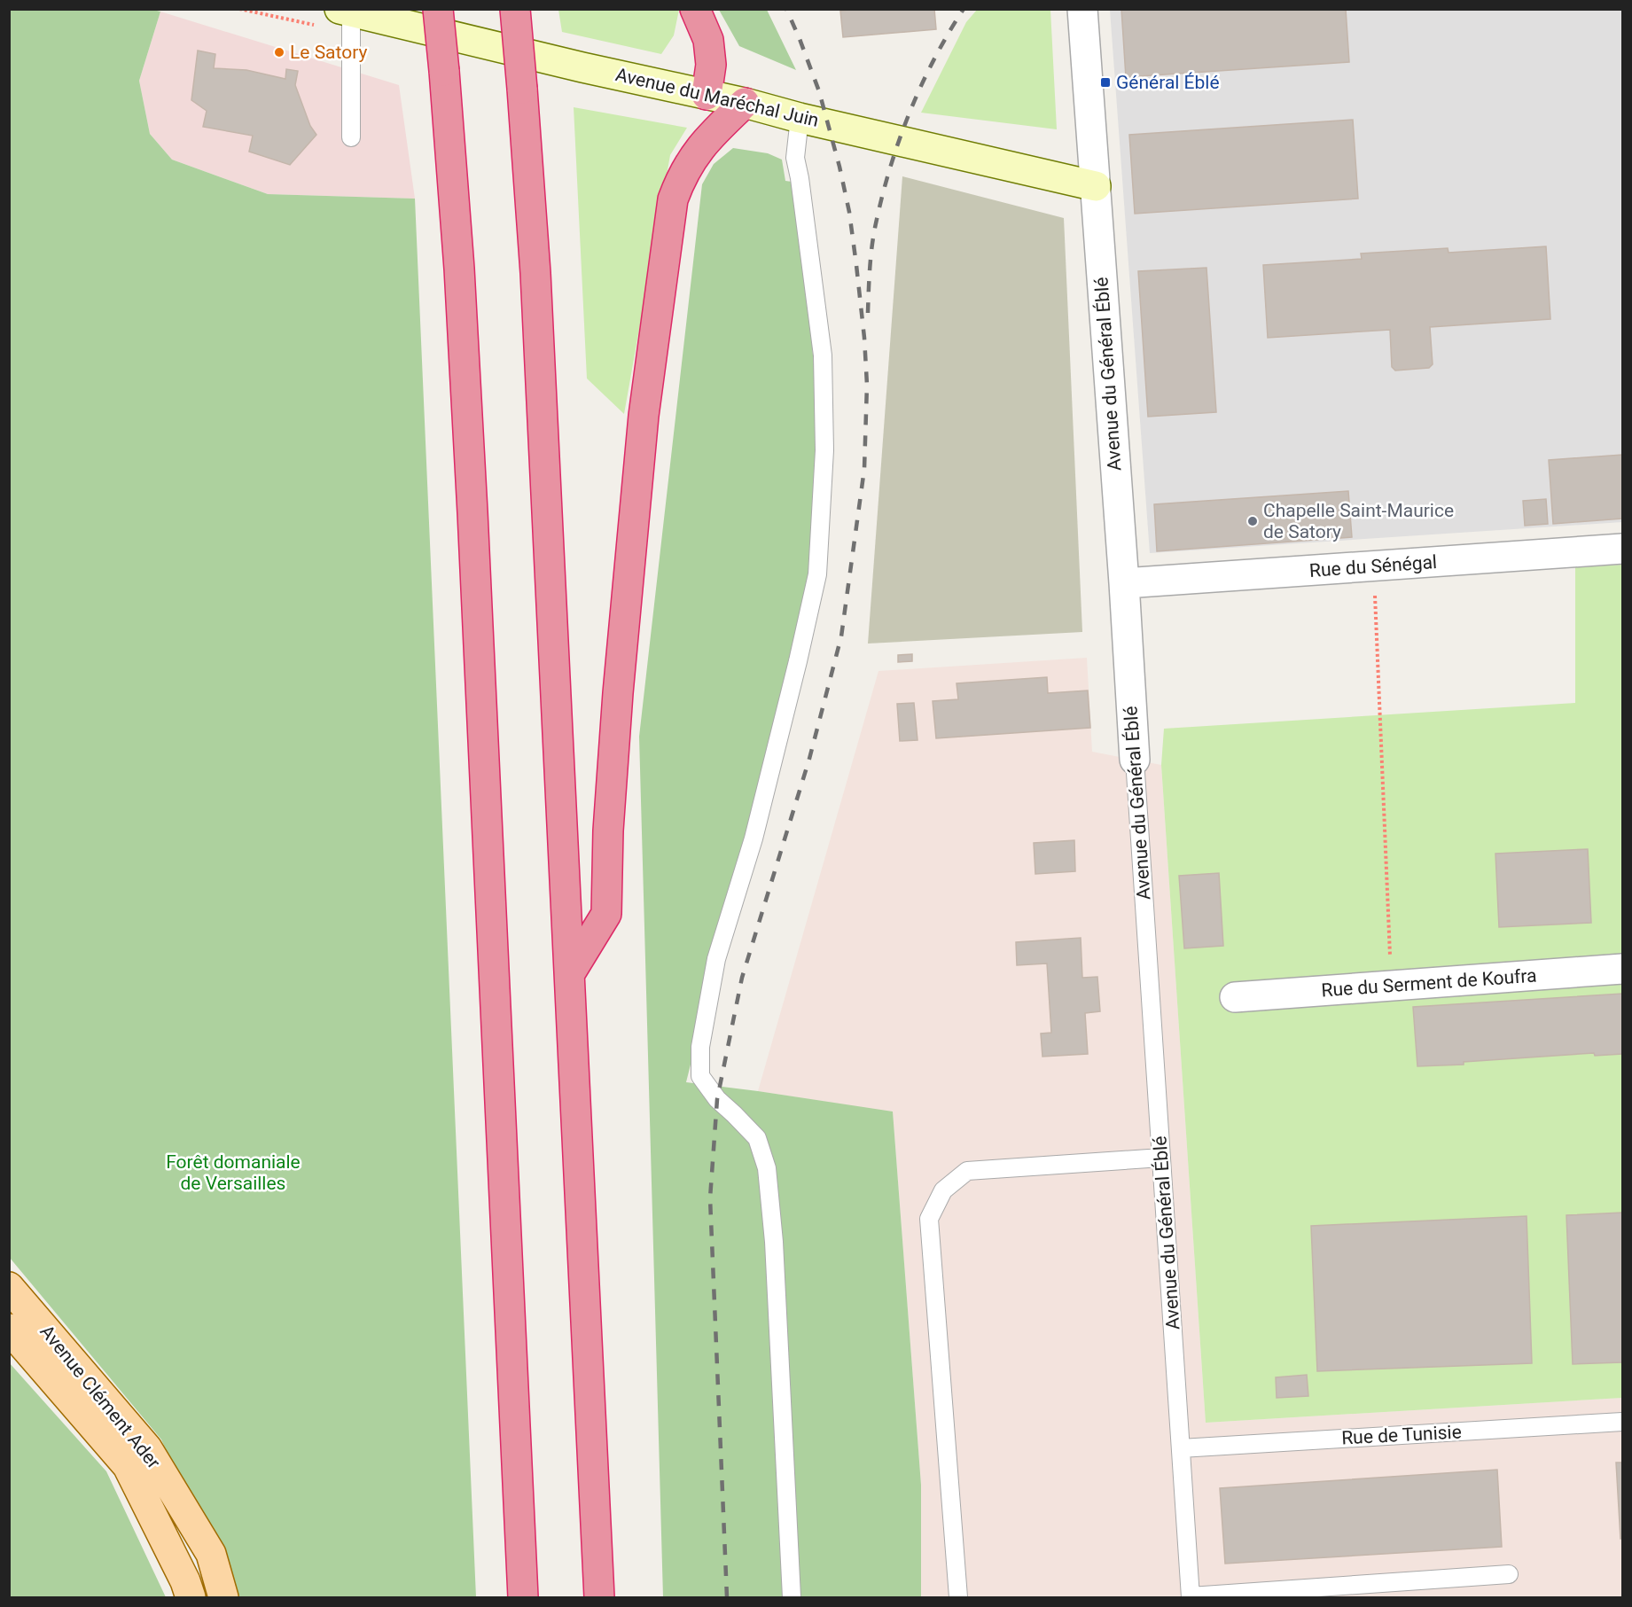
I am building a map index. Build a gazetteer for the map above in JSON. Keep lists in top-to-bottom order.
{
  "streets": {
    "main road": ["Avenue Clément Ader"],
    "street": [
      "Avenue du Maréchal Juin",
      "Avenue du Général Éblé",
      "Rue du Sénégal",
      "Rue du Serment de Koufra"
    ],
    "lane": ["Rue de Tunisie"]
  },
  "crossings": [
    ["Avenue du Maréchal Juin", "Avenue du Général Éblé"],
    ["Avenue du Général Éblé", "Rue du Sénégal"],
    ["Avenue du Général Éblé", "Rue de Tunisie"]
  ],
  "parks": ["Forêt domaniale de Versailles"],
  "places": {
    "other": ["Le Satory", "Chapelle Saint-Maurice de Satory"],
    "transit": ["Général Éblé"]
  }
}
